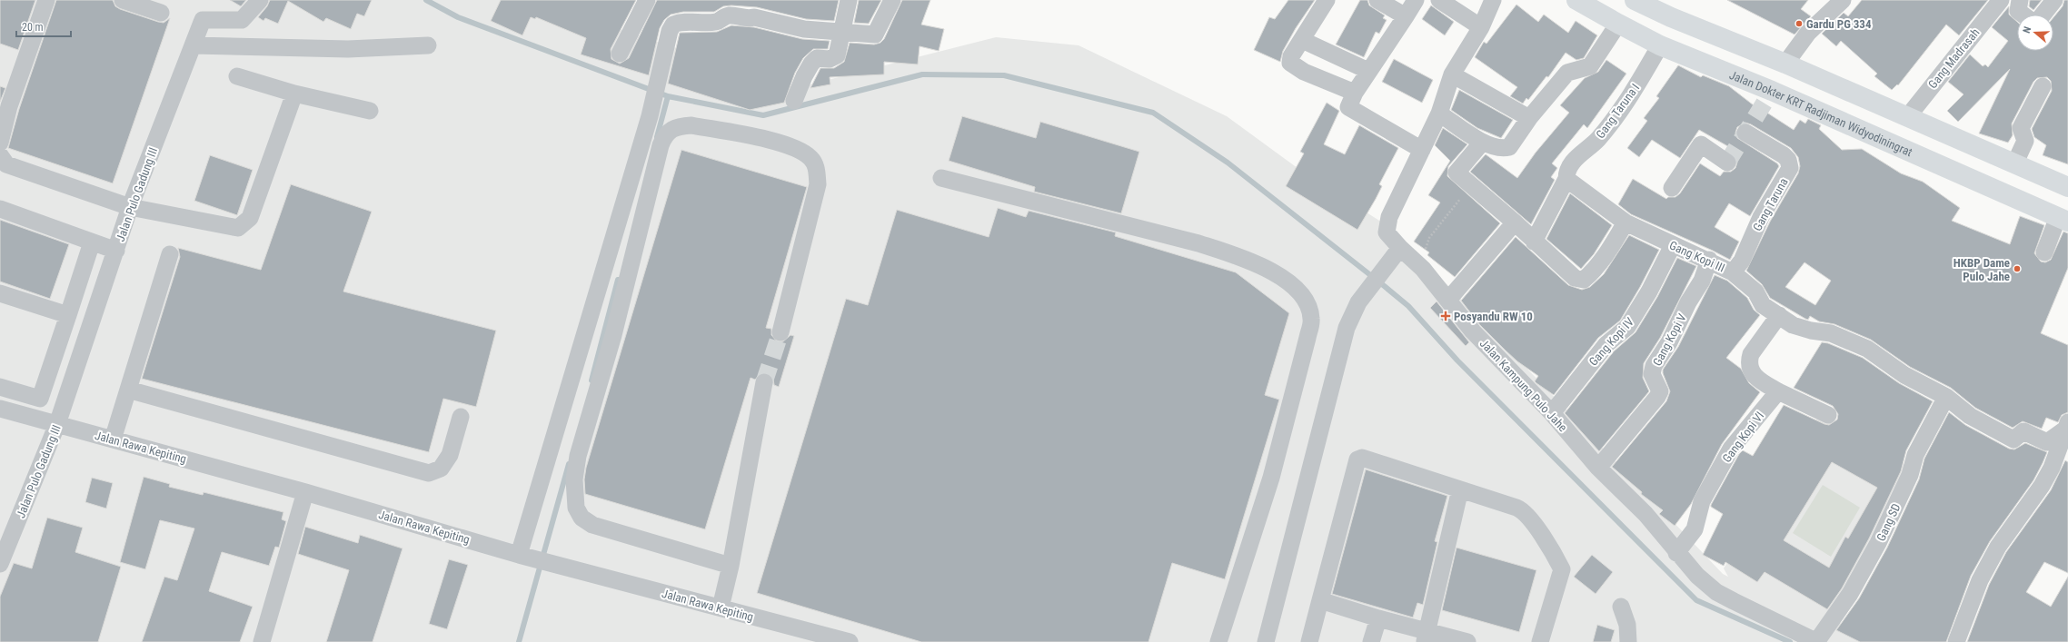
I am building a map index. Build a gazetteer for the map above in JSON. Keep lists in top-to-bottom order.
{
  "streets": {
    "main road": ["Jalan Dokter KRT Radjiman Widyodiningrat"],
    "street": [
      "Gang Madrasah",
      "Gang Taruna I",
      "Jalan Pulo Gadung III",
      "Gang Taruna",
      "Gang Kopi III",
      "Gang Kopi V",
      "Gang Kopi IV",
      "Jalan Kampung Pulo Jahe",
      "Gang Kopi VI",
      "Jalan Rawa Kepiting",
      "Gang SD"
    ]
  },
  "crossings": [
    ["Gang Taruna I", "Jalan Dokter KRT Radjiman Widyodiningrat"],
    ["Gang Taruna I", "Gang Kopi III"],
    ["Jalan Pulo Gadung III", "Jalan Rawa Kepiting"],
    ["Gang Taruna", "Gang Kopi III"],
    ["Gang Kopi III", "Gang Kopi V"],
    ["Gang Kopi III", "Gang Kopi IV"],
    ["Gang Kopi III", "Gang SD"],
    ["Gang Kopi V", "Jalan Kampung Pulo Jahe"],
    ["Gang Kopi IV", "Jalan Kampung Pulo Jahe"],
    ["Jalan Kampung Pulo Jahe", "Gang Kopi VI"],
    ["Jalan Kampung Pulo Jahe", "Gang SD"]
  ],
  "places": {
    "other": ["Gardu PG 334", "HKBP Dame Pulo Jahe"],
    "health": ["Posyandu RW 10"]
  },
  "scale_bar": "20 m",
  "north": "left"
}
